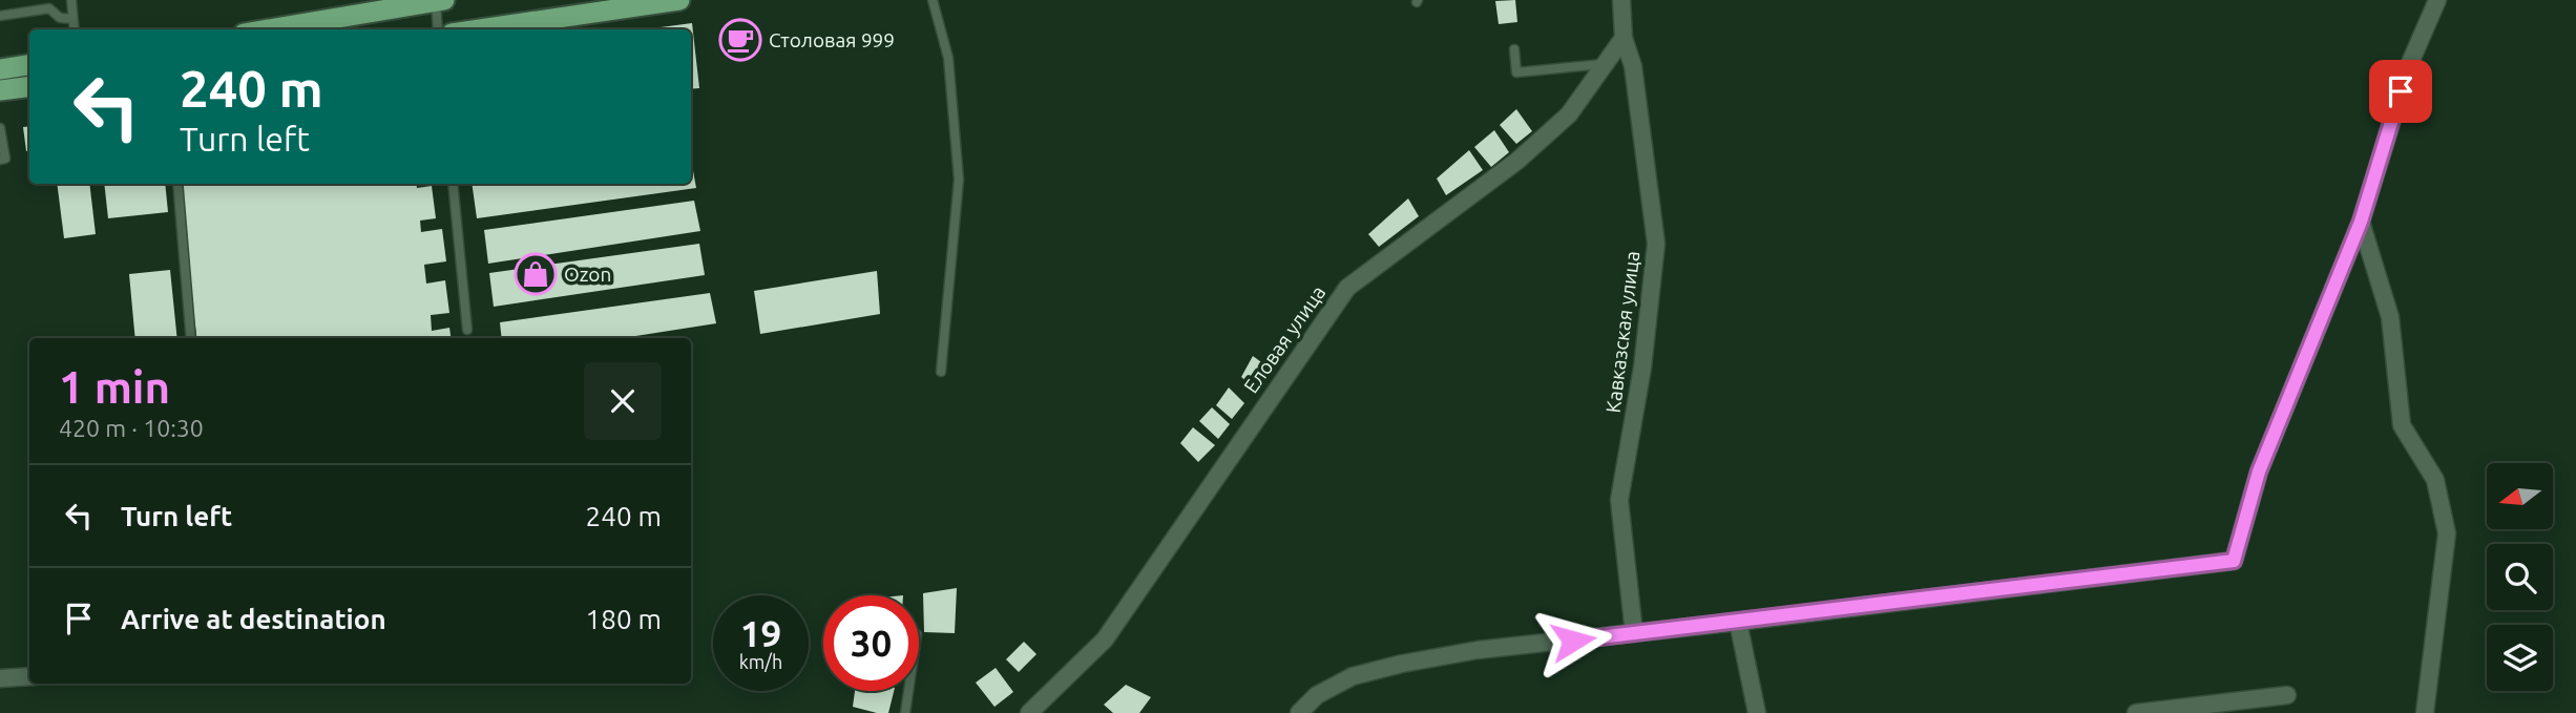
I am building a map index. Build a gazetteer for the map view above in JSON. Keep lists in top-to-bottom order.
{
  "streets": {
    "street": ["Кавказская улица", "Еловая улица"]
  },
  "crossings": [
    ["Кавказская улица", "Еловая улица"]
  ],
  "places": {
    "cafe": ["Столовая 999"],
    "shop": ["Ozon"]
  },
  "north": "left",
  "page": {
    "turn": ["240 m", "Turn left"],
    "heading": ["1 min", "420 m · 10:30"],
    "list": [
      {
        "name": "Turn left",
        "value": "240 m"
      },
      {
        "name": "Arrive at destination",
        "value": "180 m"
      }
    ],
    "speed": "19 km/h",
    "limit": "30"
  }
}
